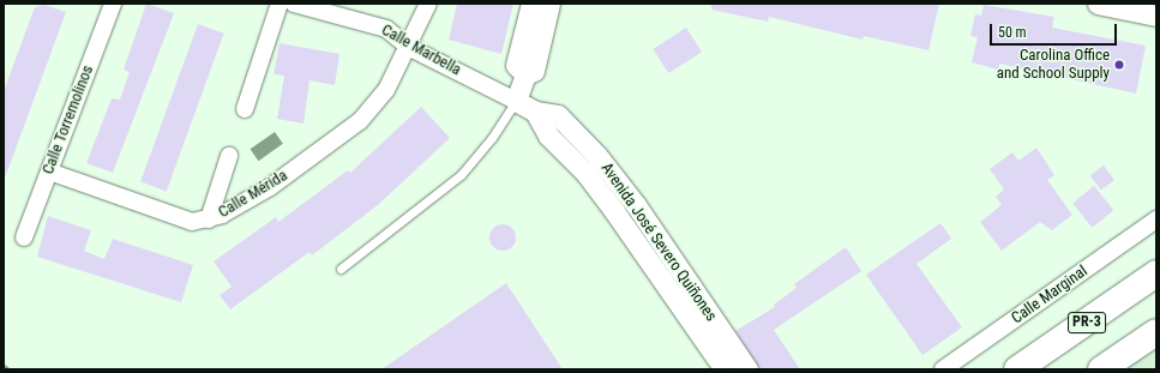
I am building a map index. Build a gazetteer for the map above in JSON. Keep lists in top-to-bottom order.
{
  "streets": {
    "main road": ["PR-3"],
    "street": [
      "Calle Marbella",
      "Calle Torremolinos",
      "Calle Mérida",
      "Avenida José Severo Quiñones",
      "Calle Marginal"
    ]
  },
  "crossings": [
    ["Calle Marbella", "Calle Mérida"],
    ["Calle Marbella", "Avenida José Severo Quiñones"],
    ["Calle Torremolinos", "Calle Mérida"]
  ],
  "places": ["Carolina Office and School Supply"],
  "scale_bar": "50 m"
}
